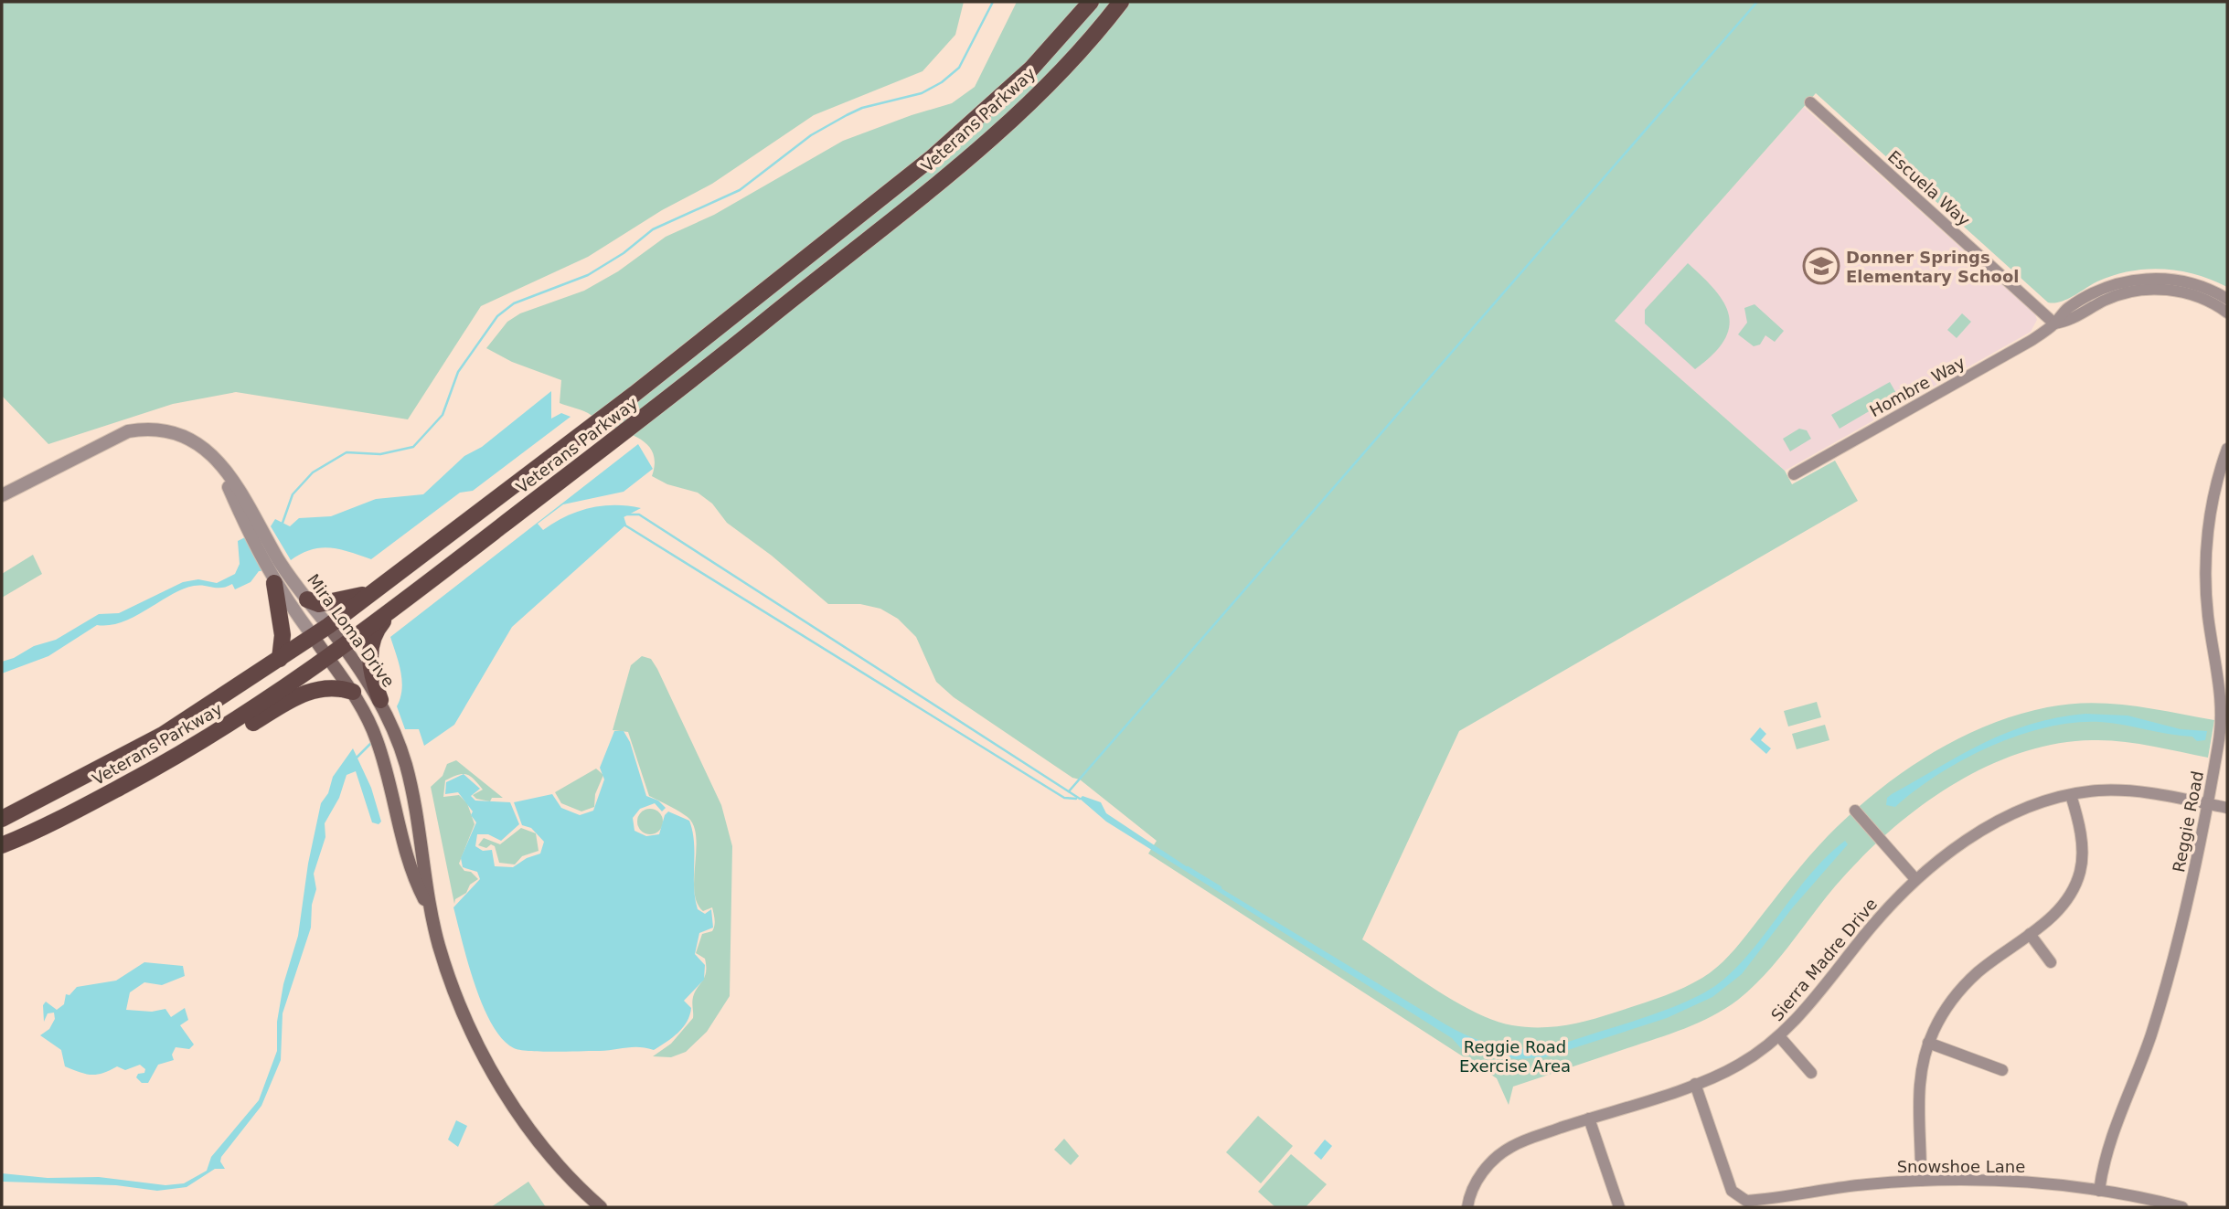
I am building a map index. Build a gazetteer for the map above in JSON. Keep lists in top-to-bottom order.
{
  "streets": {
    "main road": ["Veterans Parkway", "Mira Loma Drive"],
    "street": [
      "Escuela Way",
      "Hombre Way",
      "Reggie Road",
      "Sierra Madre Drive",
      "Snowshoe Lane"
    ]
  },
  "crossings": [
    ["Veterans Parkway", "Mira Loma Drive"],
    ["Escuela Way", "Hombre Way"],
    ["Reggie Road", "Sierra Madre Drive"],
    ["Reggie Road", "Snowshoe Lane"],
    ["Sierra Madre Drive", "Snowshoe Lane"]
  ],
  "parks": ["Reggie Road Exercise Area"],
  "places": {
    "school or university": ["Donner Springs Elementary School"]
  }
}
